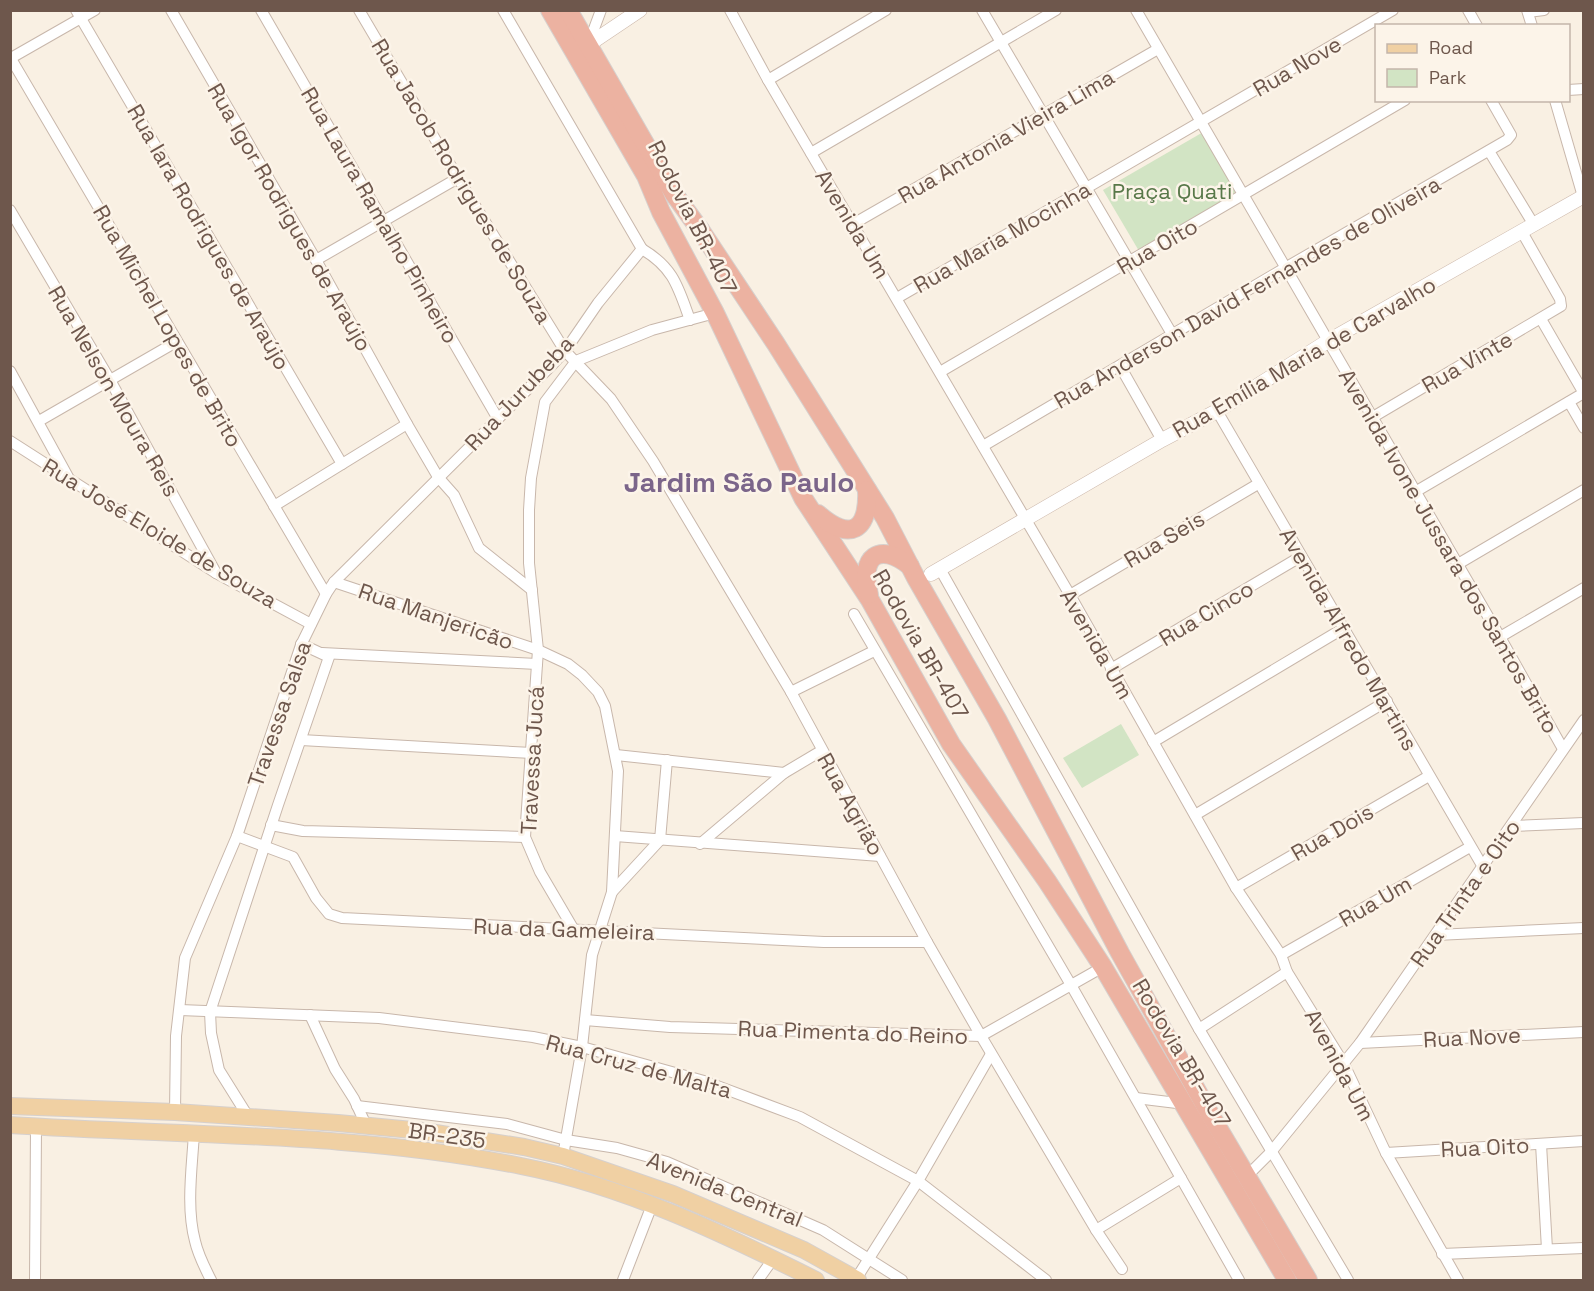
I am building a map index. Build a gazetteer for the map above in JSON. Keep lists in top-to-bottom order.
{
  "streets": {
    "highway": ["Rodovia BR-407"],
    "main road": ["BR-235"],
    "street": [
      "Rua Nove",
      "Rua Antonia Vieira Lima",
      "Rua Jacob Rodrigues de Souza",
      "Rua Laura Ramalho Pinheiro",
      "Rua Igor Rodrigues de Araújo",
      "Avenida Um",
      "Rua Iara Rodrigues de Araújo",
      "Rua Maria Mocinha",
      "Rua Oito",
      "Rua Anderson David Fernandes de Oliveira",
      "Rua Michel Lopes de Brito",
      "Rua Emília Maria de Carvalho",
      "Rua Vinte",
      "Rua Nelson Moura Reis",
      "Rua Jurubeba",
      "Rua José Eloide de Souza",
      "Rua Seis",
      "Avenida Ivone Jussara dos Santos Brito",
      "Rua Cinco",
      "Rua Manjericão",
      "Avenida Alfredo Martins",
      "Travessa Salsa",
      "Travessa Jucá",
      "Rua Agrião",
      "Rua Dois",
      "Rua Trinta e Oito",
      "Rua Um",
      "Rua da Gameleira",
      "Rua Pimenta do Reino",
      "Rua Cruz de Malta",
      "Avenida Central"
    ]
  },
  "crossings": [
    ["Rua Nove", "Rua Maria Mocinha"],
    ["Rua Nove", "Avenida Ivone Jussara dos Santos Brito"],
    ["Rua Nove", "Rua Trinta e Oito"],
    ["Rua Antonia Vieira Lima", "Avenida Um"],
    ["Rua Antonia Vieira Lima", "Avenida Ivone Jussara dos Santos Brito"],
    ["Rua Jacob Rodrigues de Souza", "Rua Jurubeba"],
    ["Rua Jacob Rodrigues de Souza", "Rua Agrião"],
    ["Rua Laura Ramalho Pinheiro", "Rua Jurubeba"],
    ["Rua Igor Rodrigues de Araújo", "Rua Jurubeba"],
    ["Rua Igor Rodrigues de Araújo", "Travessa Jucá"],
    ["Rodovia BR-407", "Rua Trinta e Oito"],
    ["Rodovia BR-407", "Rua Pimenta do Reino"],
    ["Avenida Um", "Rua Maria Mocinha"],
    ["Avenida Um", "Rua Oito"],
    ["Avenida Um", "Rua Anderson David Fernandes de Oliveira"],
    ["Avenida Um", "Rua Emília Maria de Carvalho"],
    ["Avenida Um", "Rua Seis"],
    ["Avenida Um", "Rua Cinco"],
    ["Avenida Um", "Rua Dois"],
    ["Avenida Um", "Rua Trinta e Oito"],
    ["Avenida Um", "Rua Um"],
    ["Rua Maria Mocinha", "Avenida Ivone Jussara dos Santos Brito"],
    ["Rua Oito", "Avenida Ivone Jussara dos Santos Brito"],
    ["Rua Anderson David Fernandes de Oliveira", "Avenida Ivone Jussara dos Santos Brito"],
    ["Rua Michel Lopes de Brito", "Rua Jurubeba"],
    ["Rua Michel Lopes de Brito", "Travessa Salsa"],
    ["Rua Emília Maria de Carvalho", "Rua Vinte"],
    ["Rua Emília Maria de Carvalho", "Avenida Ivone Jussara dos Santos Brito"],
    ["Rua Emília Maria de Carvalho", "Avenida Alfredo Martins"],
    ["Rua Vinte", "Avenida Ivone Jussara dos Santos Brito"],
    ["Rua Nelson Moura Reis", "Rua José Eloide de Souza"],
    ["Rua Jurubeba", "Rua Manjericão"],
    ["Rua Jurubeba", "Travessa Salsa"],
    ["Rua Jurubeba", "Rua Agrião"],
    ["Rua José Eloide de Souza", "Travessa Salsa"],
    ["Rua Seis", "Avenida Alfredo Martins"],
    ["Avenida Ivone Jussara dos Santos Brito", "Rua Trinta e Oito"],
    ["Rua Cinco", "Avenida Alfredo Martins"],
    ["Rua Manjericão", "Travessa Jucá"],
    ["Avenida Alfredo Martins", "Rua Dois"],
    ["Avenida Alfredo Martins", "Rua Trinta e Oito"],
    ["Avenida Alfredo Martins", "Rua Um"],
    ["Travessa Salsa", "Rua da Gameleira"],
    ["Travessa Salsa", "Rua Cruz de Malta"],
    ["Travessa Jucá", "Rua Agrião"],
    ["Travessa Jucá", "Rua da Gameleira"],
    ["Rua Agrião", "Rua da Gameleira"],
    ["Rua Agrião", "Rua Pimenta do Reino"],
    ["BR-235", "Avenida Central"]
  ],
  "districts": ["Jardim São Paulo"],
  "parks": ["Praça Quati"],
  "legend": ["Road", "Park"]
}
